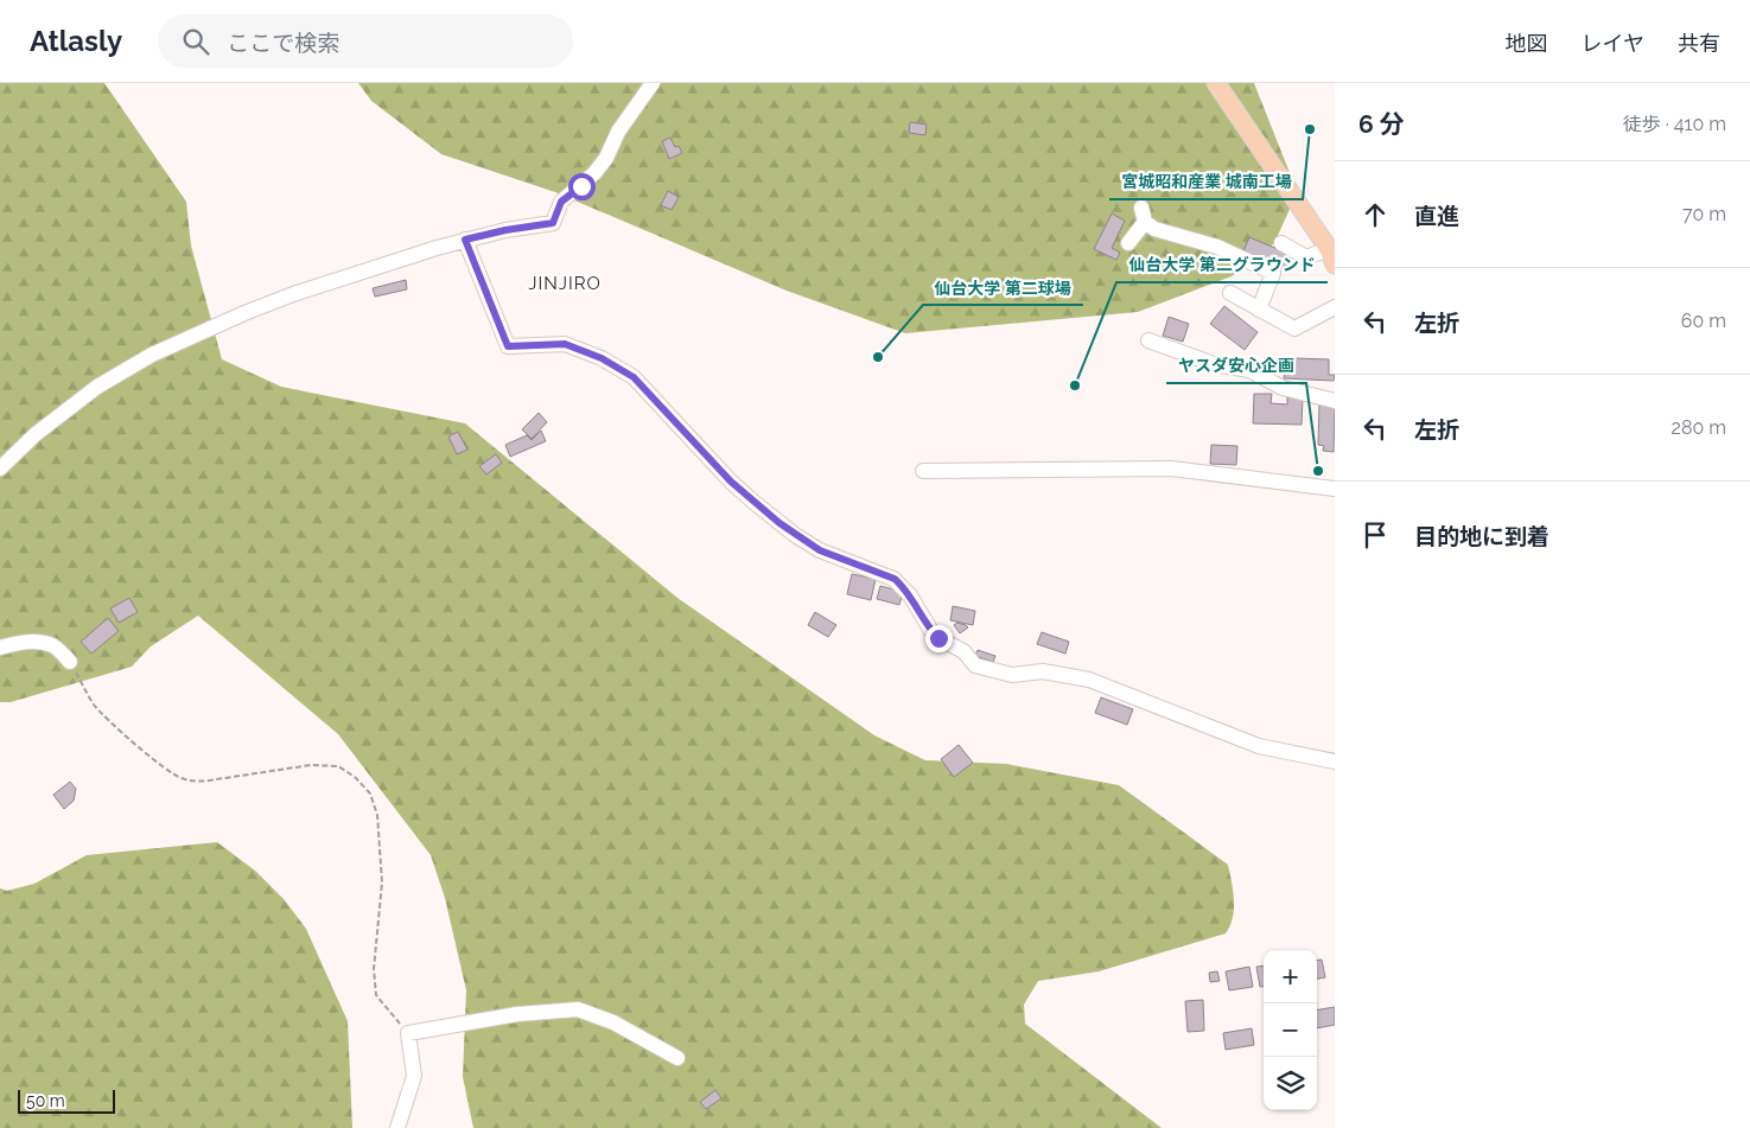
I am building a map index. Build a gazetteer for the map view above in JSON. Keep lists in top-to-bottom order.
{
  "districts": ["JINJIRO"],
  "places": [
    "宮城昭和産業 城南工場",
    "仙台大学 第二球場",
    "仙台大学 第二グラウンド",
    "ヤスダ安心企画"
  ],
  "scale_bar": "50 m",
  "page": {
    "header": "Atlasly",
    "search": "ここで検索",
    "nav": ["地図", "レイヤ", "共有"],
    "heading": ["6 分", "徒歩 · 410 m"],
    "list": [
      ["直進", "70 m"],
      ["左折", "60 m"],
      ["左折", "280 m"],
      "目的地に到着"
    ],
    "map_buttons": ["+", "−"],
    "scale": "50 m"
  }
}
